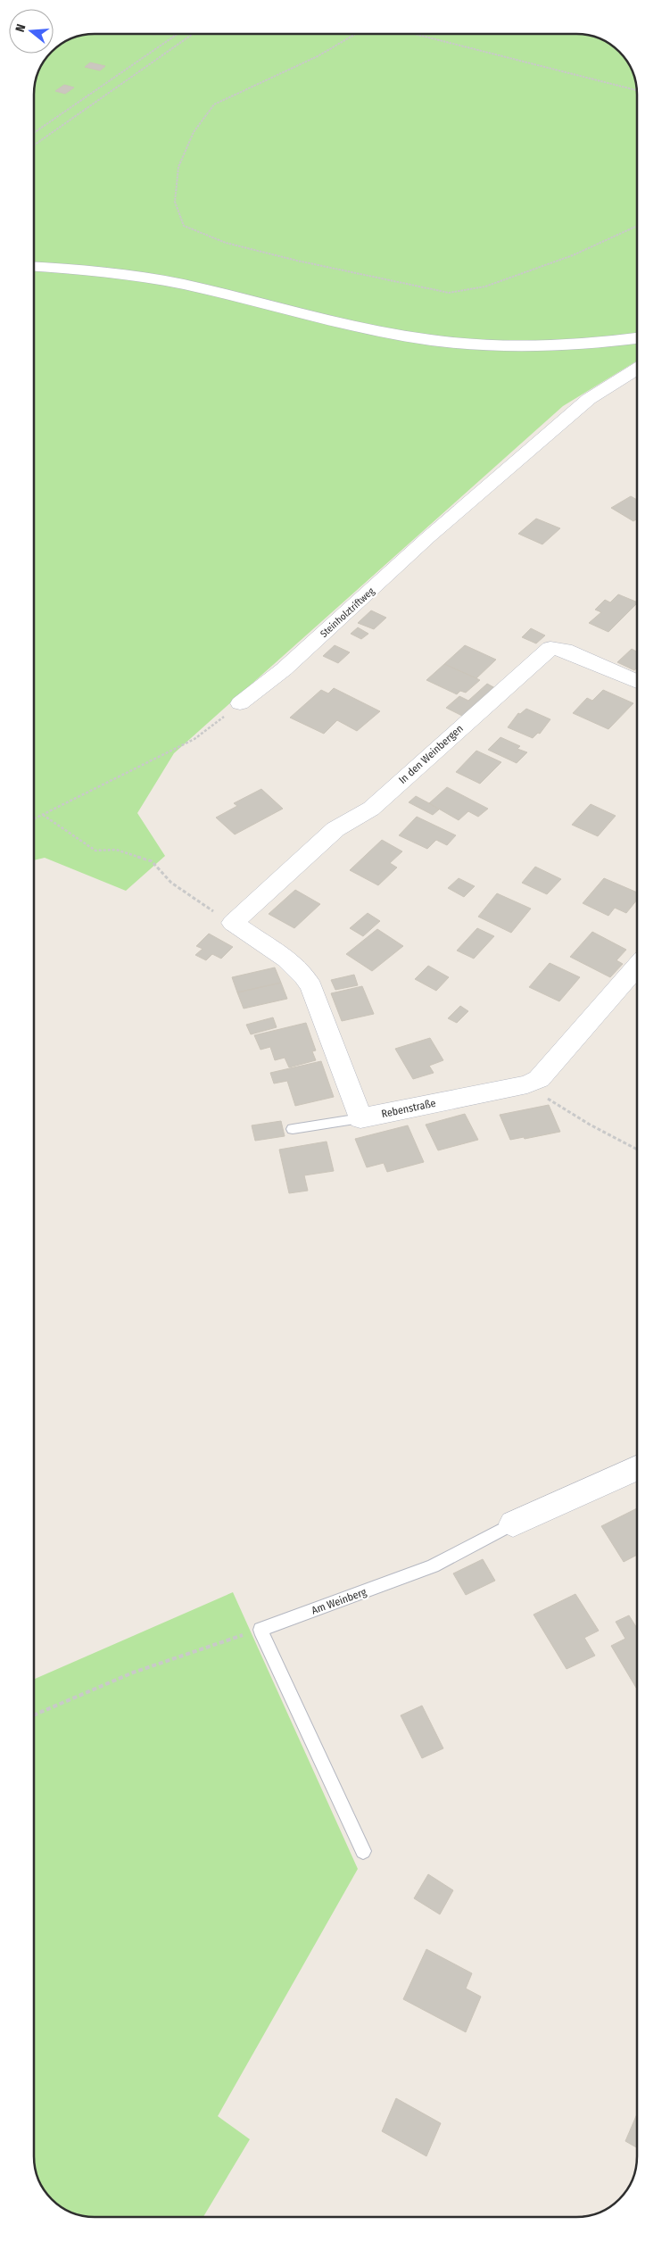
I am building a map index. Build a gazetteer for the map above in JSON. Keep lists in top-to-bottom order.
{
  "streets": {
    "street": [
      "Steinholztriftweg",
      "In den Weinbergen",
      "Rebenstraße",
      "Am Weinberg"
    ]
  },
  "north": "left"
}
